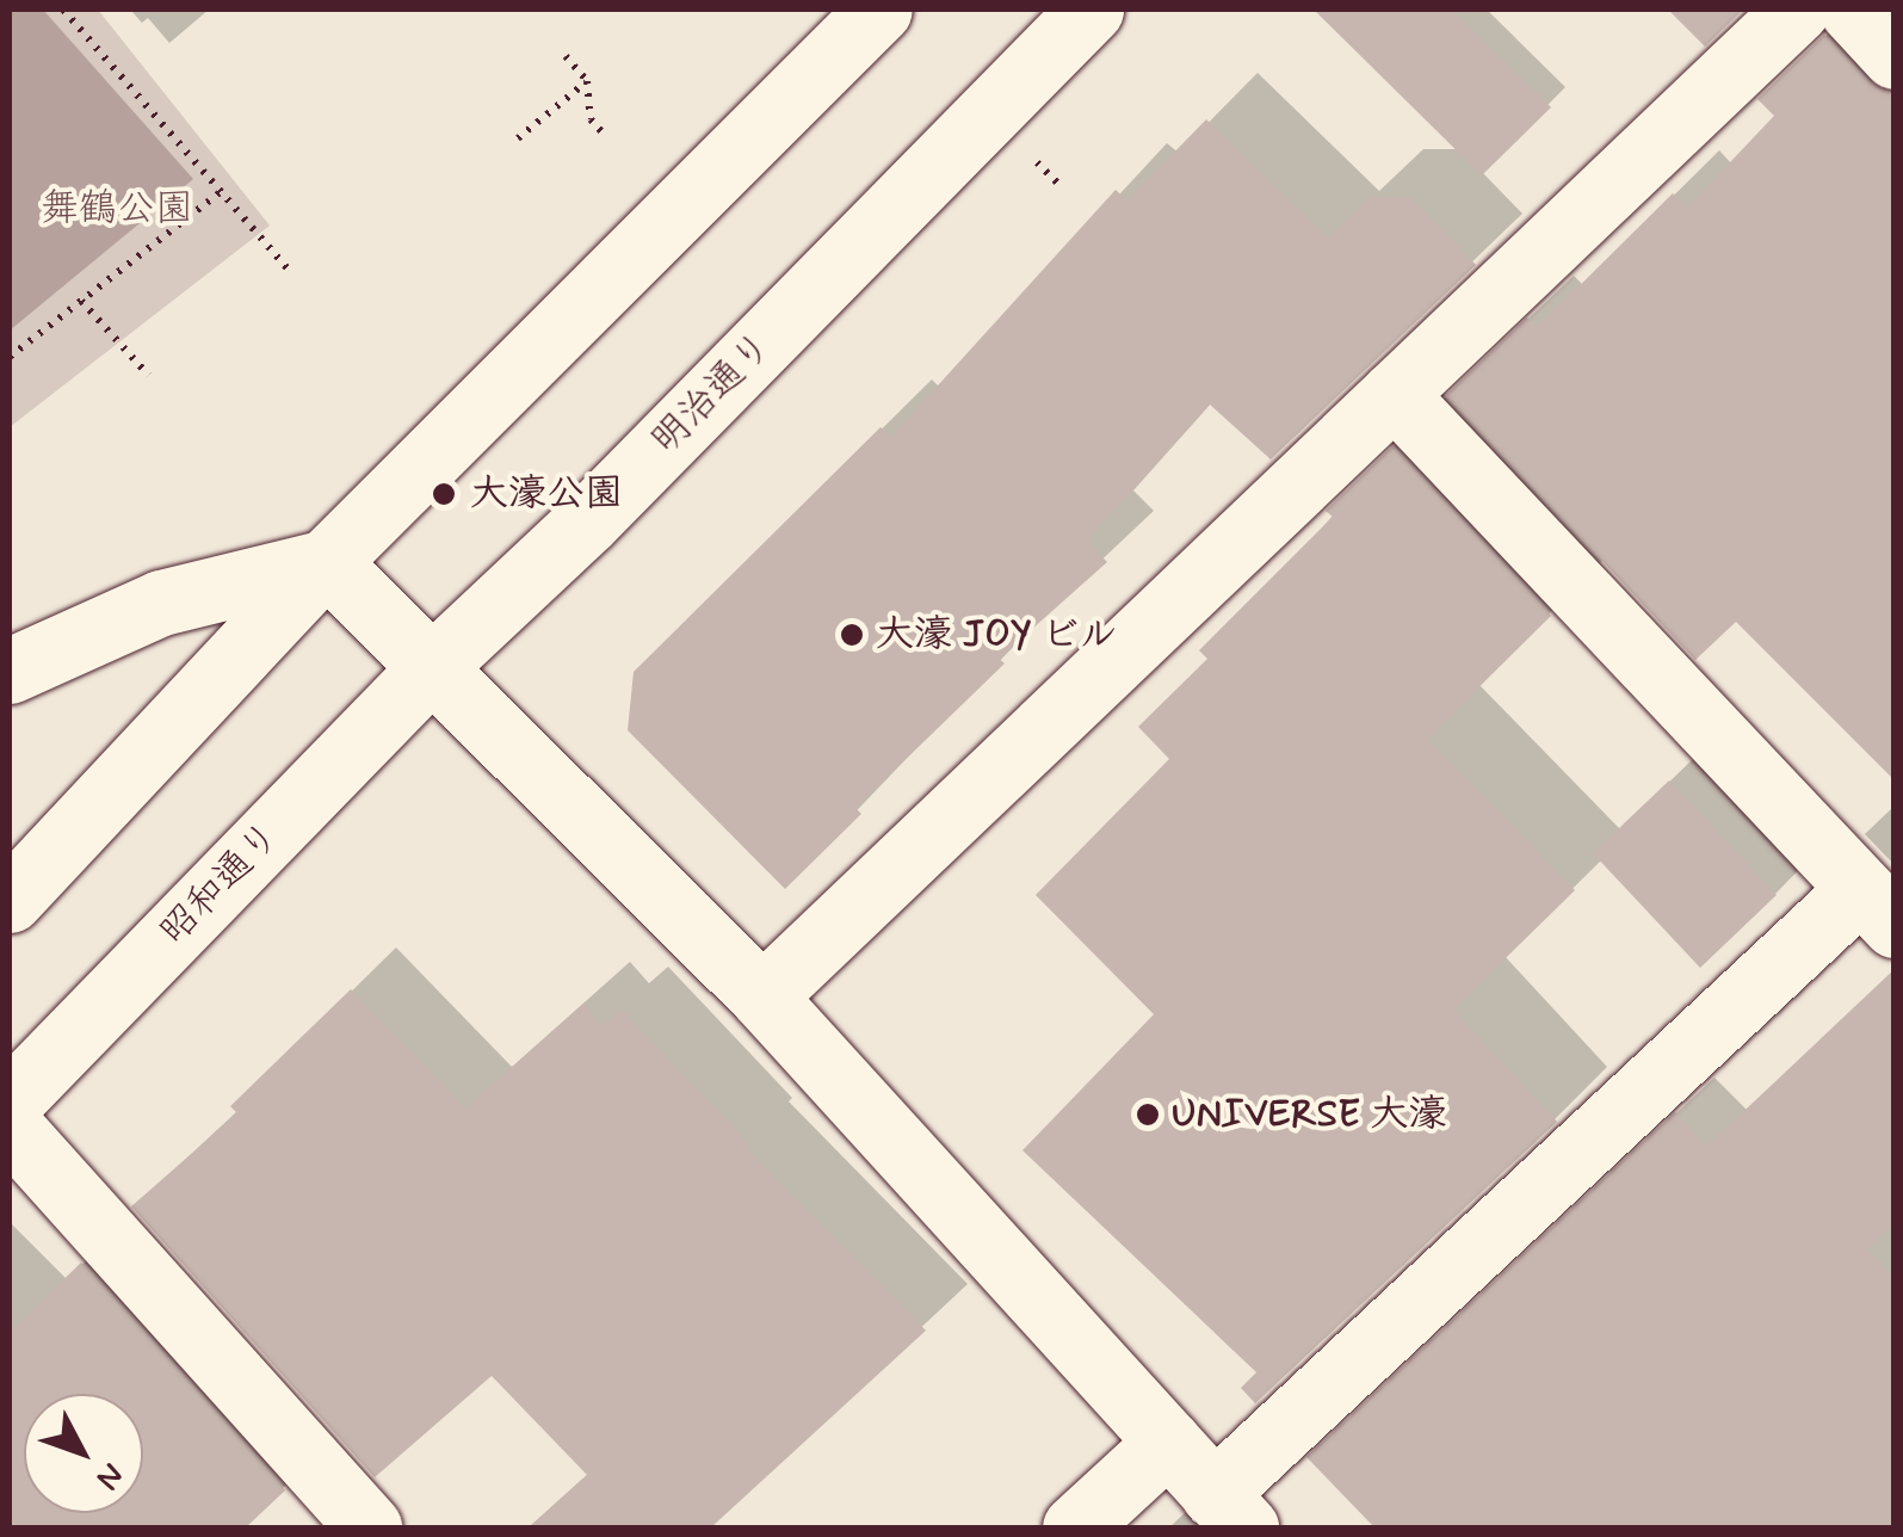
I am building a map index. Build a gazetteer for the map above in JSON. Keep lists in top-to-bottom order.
{
  "streets": {
    "street": ["明治通り", "昭和通り"]
  },
  "crossings": [
    ["明治通り", "昭和通り"]
  ],
  "parks": ["舞鶴公園"],
  "places": ["大濠公園", "大濠 JOY ビル", "UNIVERSE 大濠"],
  "north": "bottom right"
}
